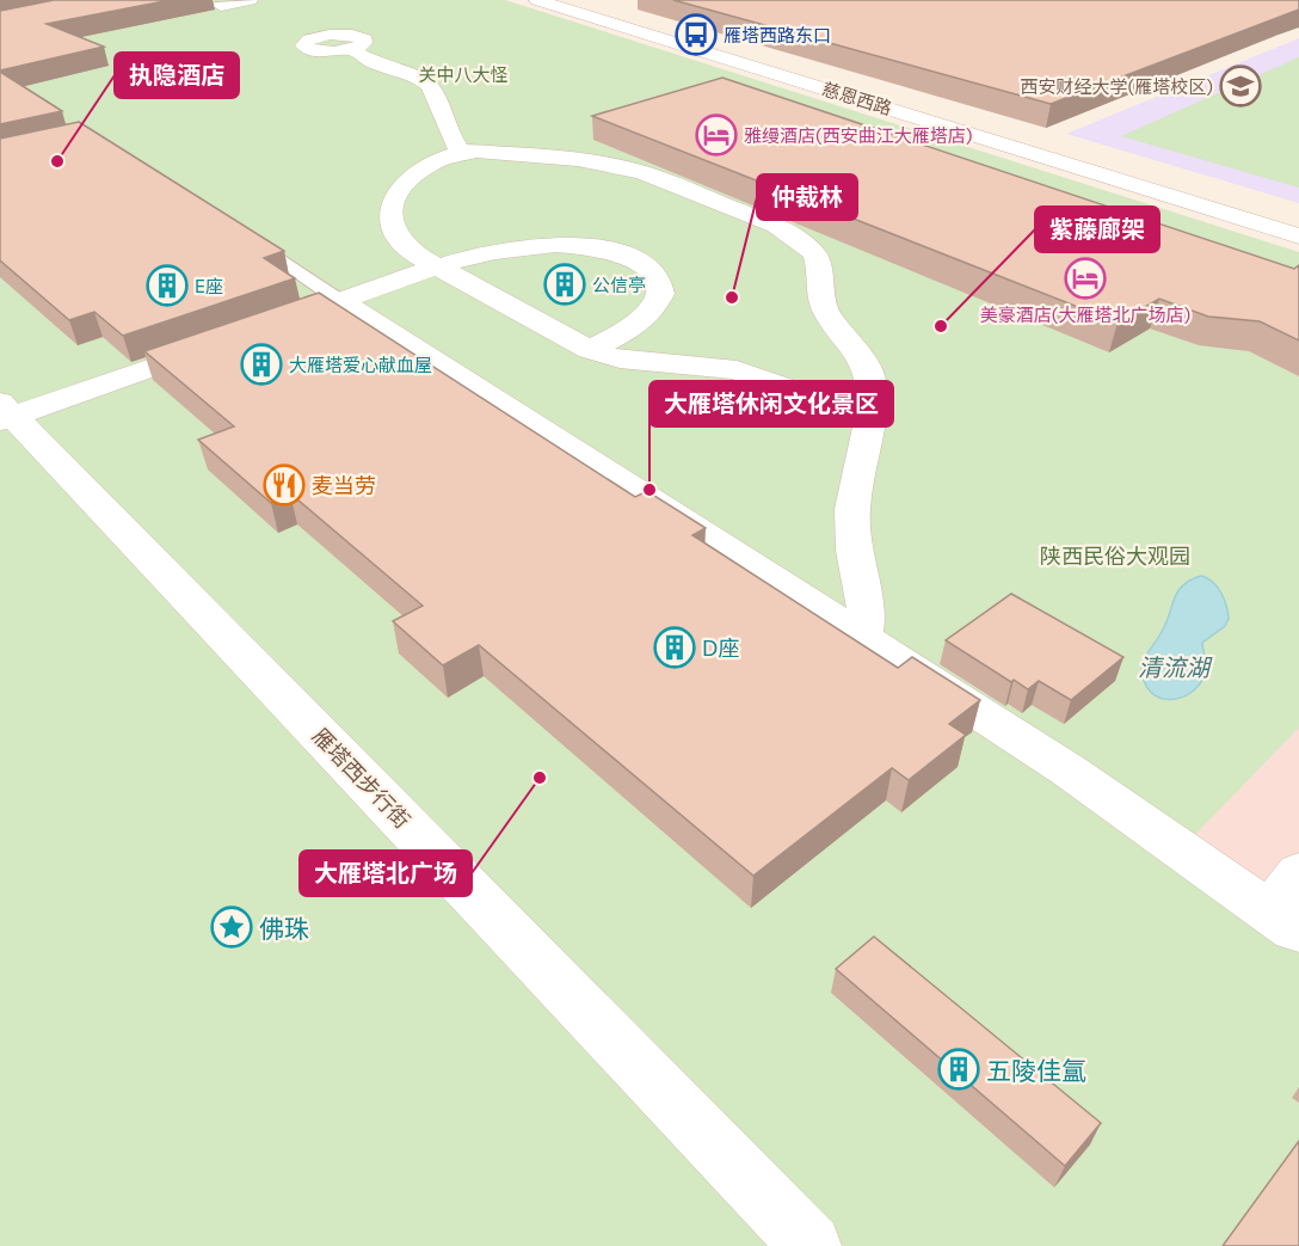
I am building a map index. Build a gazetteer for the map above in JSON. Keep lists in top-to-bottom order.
{
  "streets": {
    "street": ["慈恩西路", "雁塔西步行街"]
  },
  "water": ["清流湖"],
  "parks": ["关中八大怪", "陕西民俗大观园"],
  "places": {
    "bus stop": ["雁塔西路东口"],
    "school or university": ["西安财经大学(雁塔校区)"],
    "hotel": ["雅缦酒店(西安曲江大雁塔店)", "美豪酒店(大雁塔北广场店)"],
    "other": [
      "执隐酒店",
      "仲裁林",
      "紫藤廊架",
      "大雁塔休闲文化景区",
      "大雁塔北广场"
    ],
    "building": [
      "公信亭",
      "E座",
      "大雁塔爱心献血屋",
      "D座",
      "五陵佳氲"
    ],
    "restaurant": ["麦当劳"],
    "place": ["佛珠"]
  }
}
